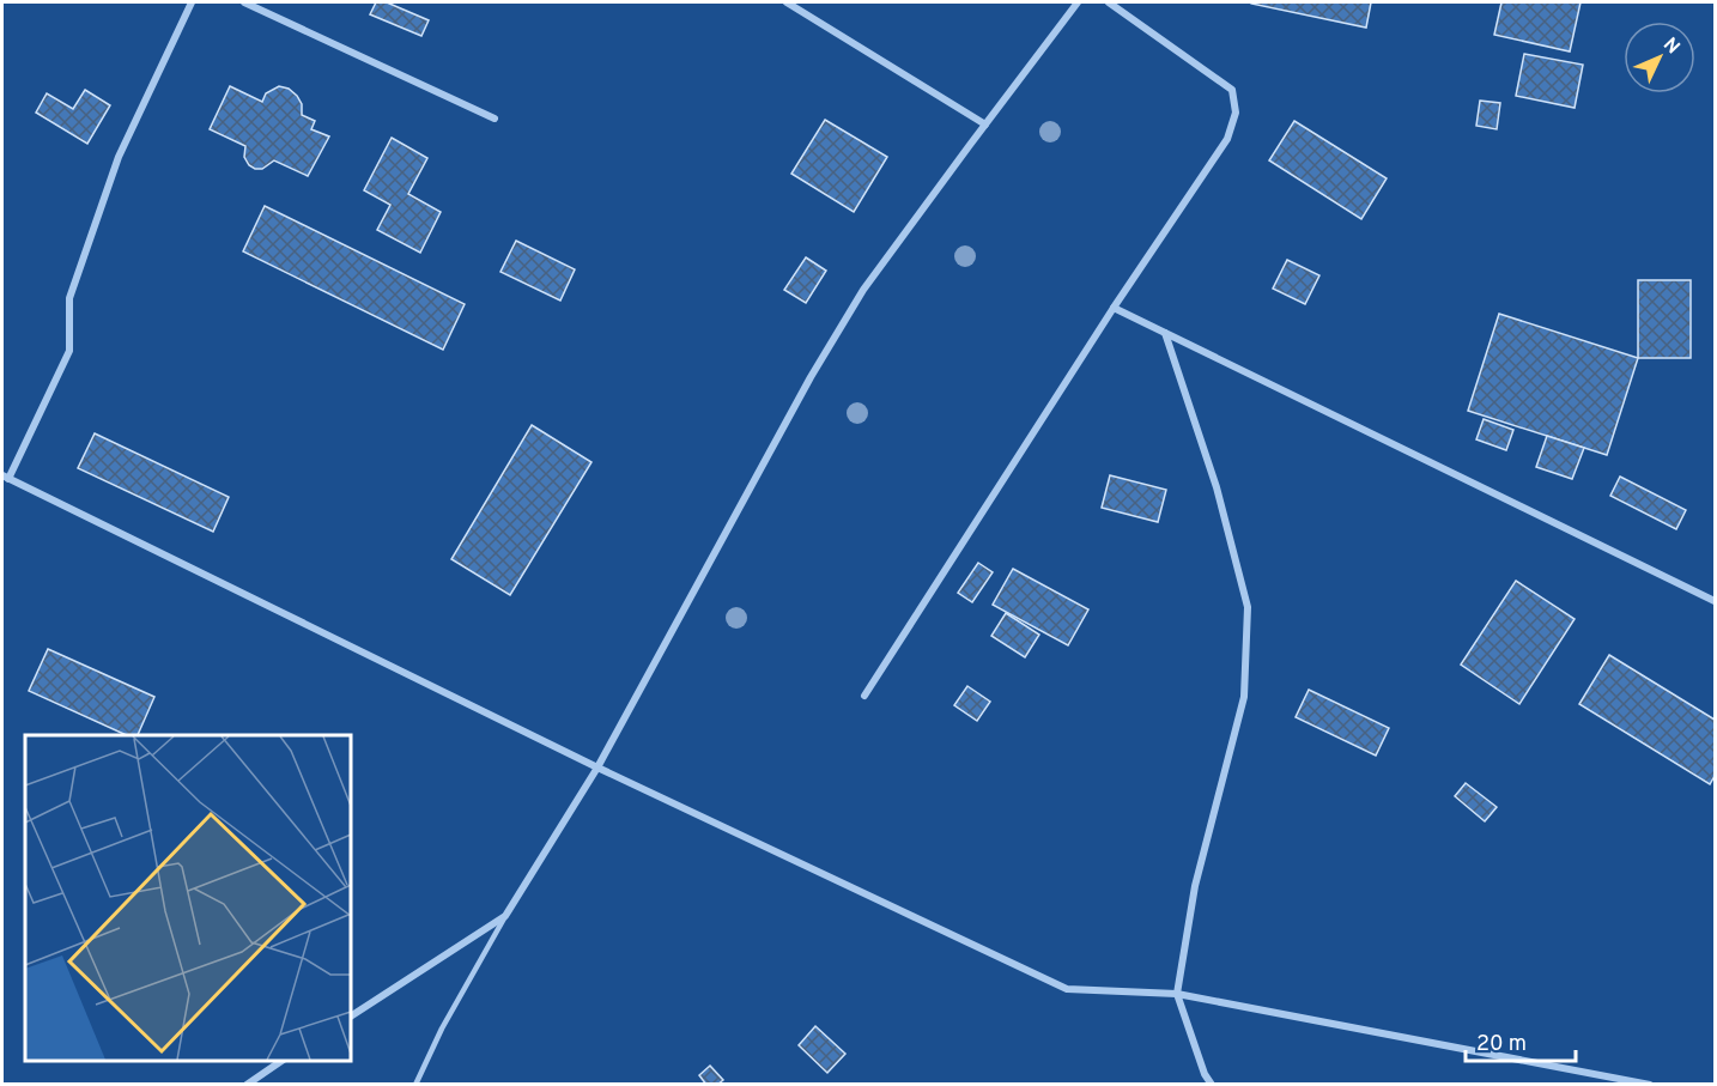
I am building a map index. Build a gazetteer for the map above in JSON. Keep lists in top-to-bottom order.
{
  "scale_bar": "20 m",
  "north": "top right"
}
